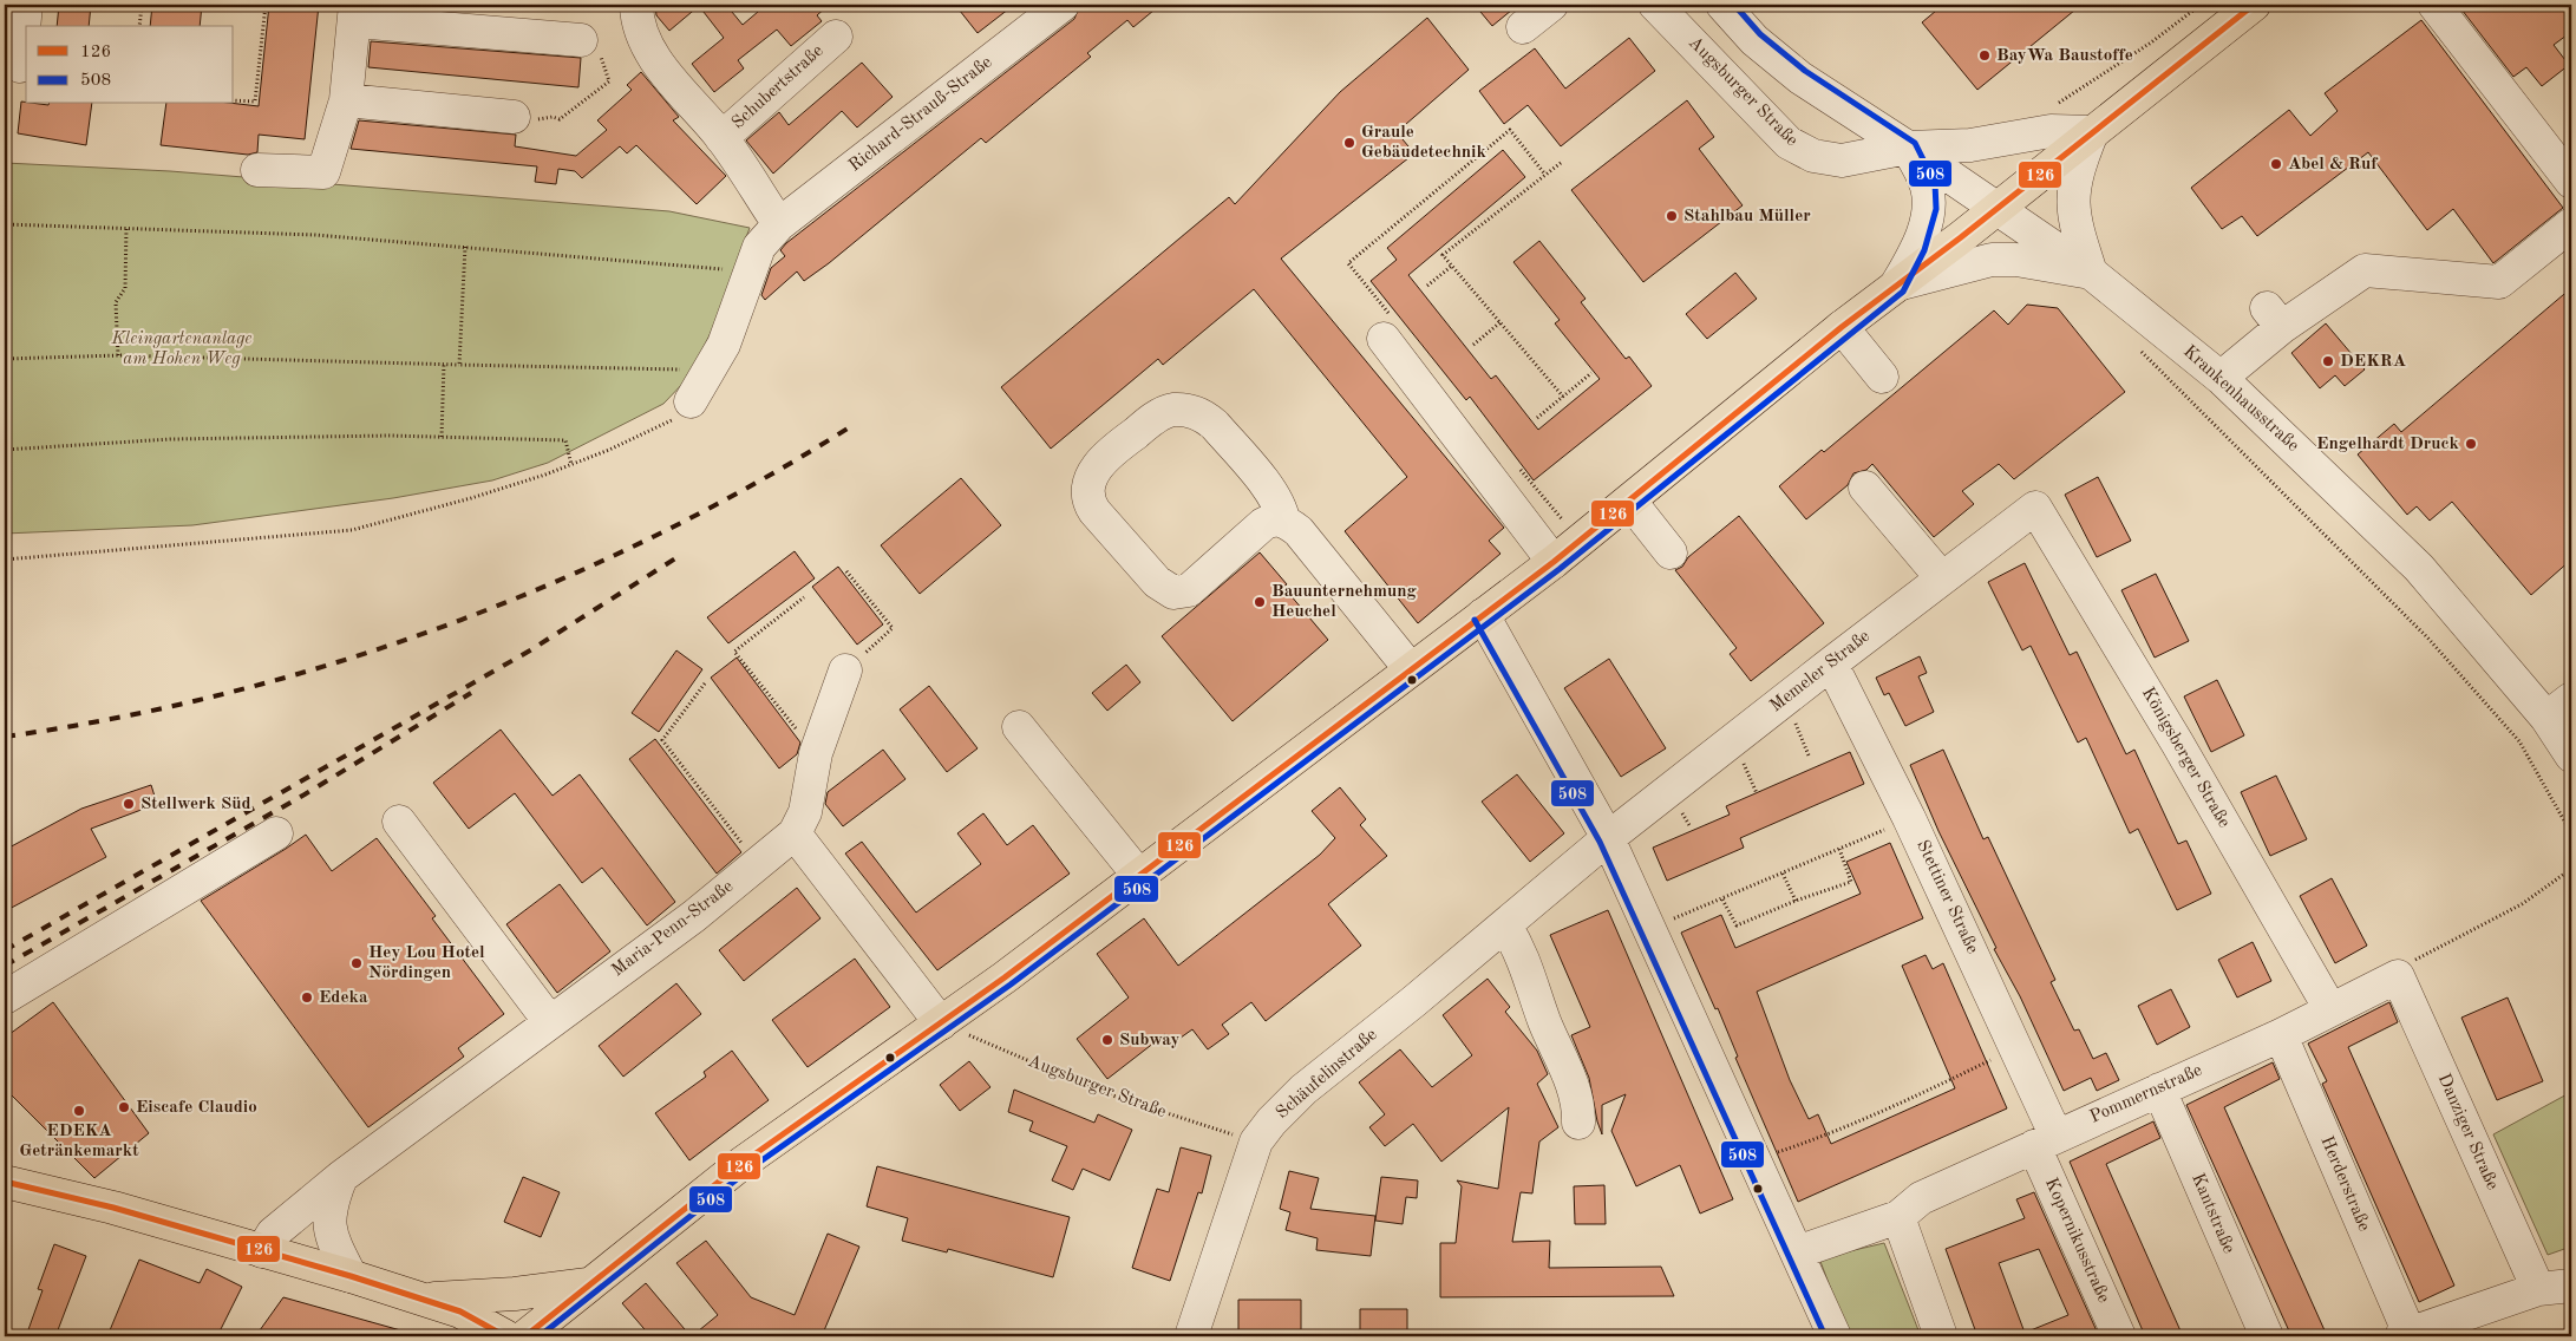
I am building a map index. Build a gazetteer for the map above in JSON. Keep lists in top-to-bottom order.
{
  "streets": {
    "street": [
      "Schubertstraße",
      "Augsburger Straße",
      "Richard-Strauß-Straße",
      "Krankenhausstraße",
      "Memeler Straße",
      "Königsberger Straße",
      "Stettiner Straße",
      "Maria-Penn-Straße",
      "Schäufelinstraße",
      "Pommernstraße",
      "Danziger Straße",
      "Herderstraße",
      "Kantstraße",
      "Kopernikusstraße"
    ]
  },
  "crossings": [
    ["Schubertstraße", "Richard-Strauß-Straße"],
    ["Augsburger Straße", "Schäufelinstraße"],
    ["Memeler Straße", "Königsberger Straße"],
    ["Memeler Straße", "Stettiner Straße"],
    ["Memeler Straße", "Schäufelinstraße"],
    ["Königsberger Straße", "Pommernstraße"],
    ["Stettiner Straße", "Pommernstraße"],
    ["Stettiner Straße", "Kopernikusstraße"],
    ["Pommernstraße", "Danziger Straße"],
    ["Pommernstraße", "Herderstraße"],
    ["Pommernstraße", "Kantstraße"],
    ["Pommernstraße", "Kopernikusstraße"]
  ],
  "parks": ["Kleingartenanlage am Hohen Weg"],
  "places": [
    "BayWa Baustoffe",
    "Graule Gebäudetechnik",
    "Abel & Ruf",
    "Stahlbau Müller",
    "DEKRA",
    "Engelhardt Druck",
    "Bauunternehmung Heuchel",
    "Stellwerk Süd",
    "Hey Lou Hotel Nördingen",
    "Edeka",
    "Subway",
    "Eiscafe Claudio",
    "EDEKA Getränkemarkt"
  ],
  "lines": ["transit line 126", "transit line 508"],
  "legend": ["126", "508"]
}
